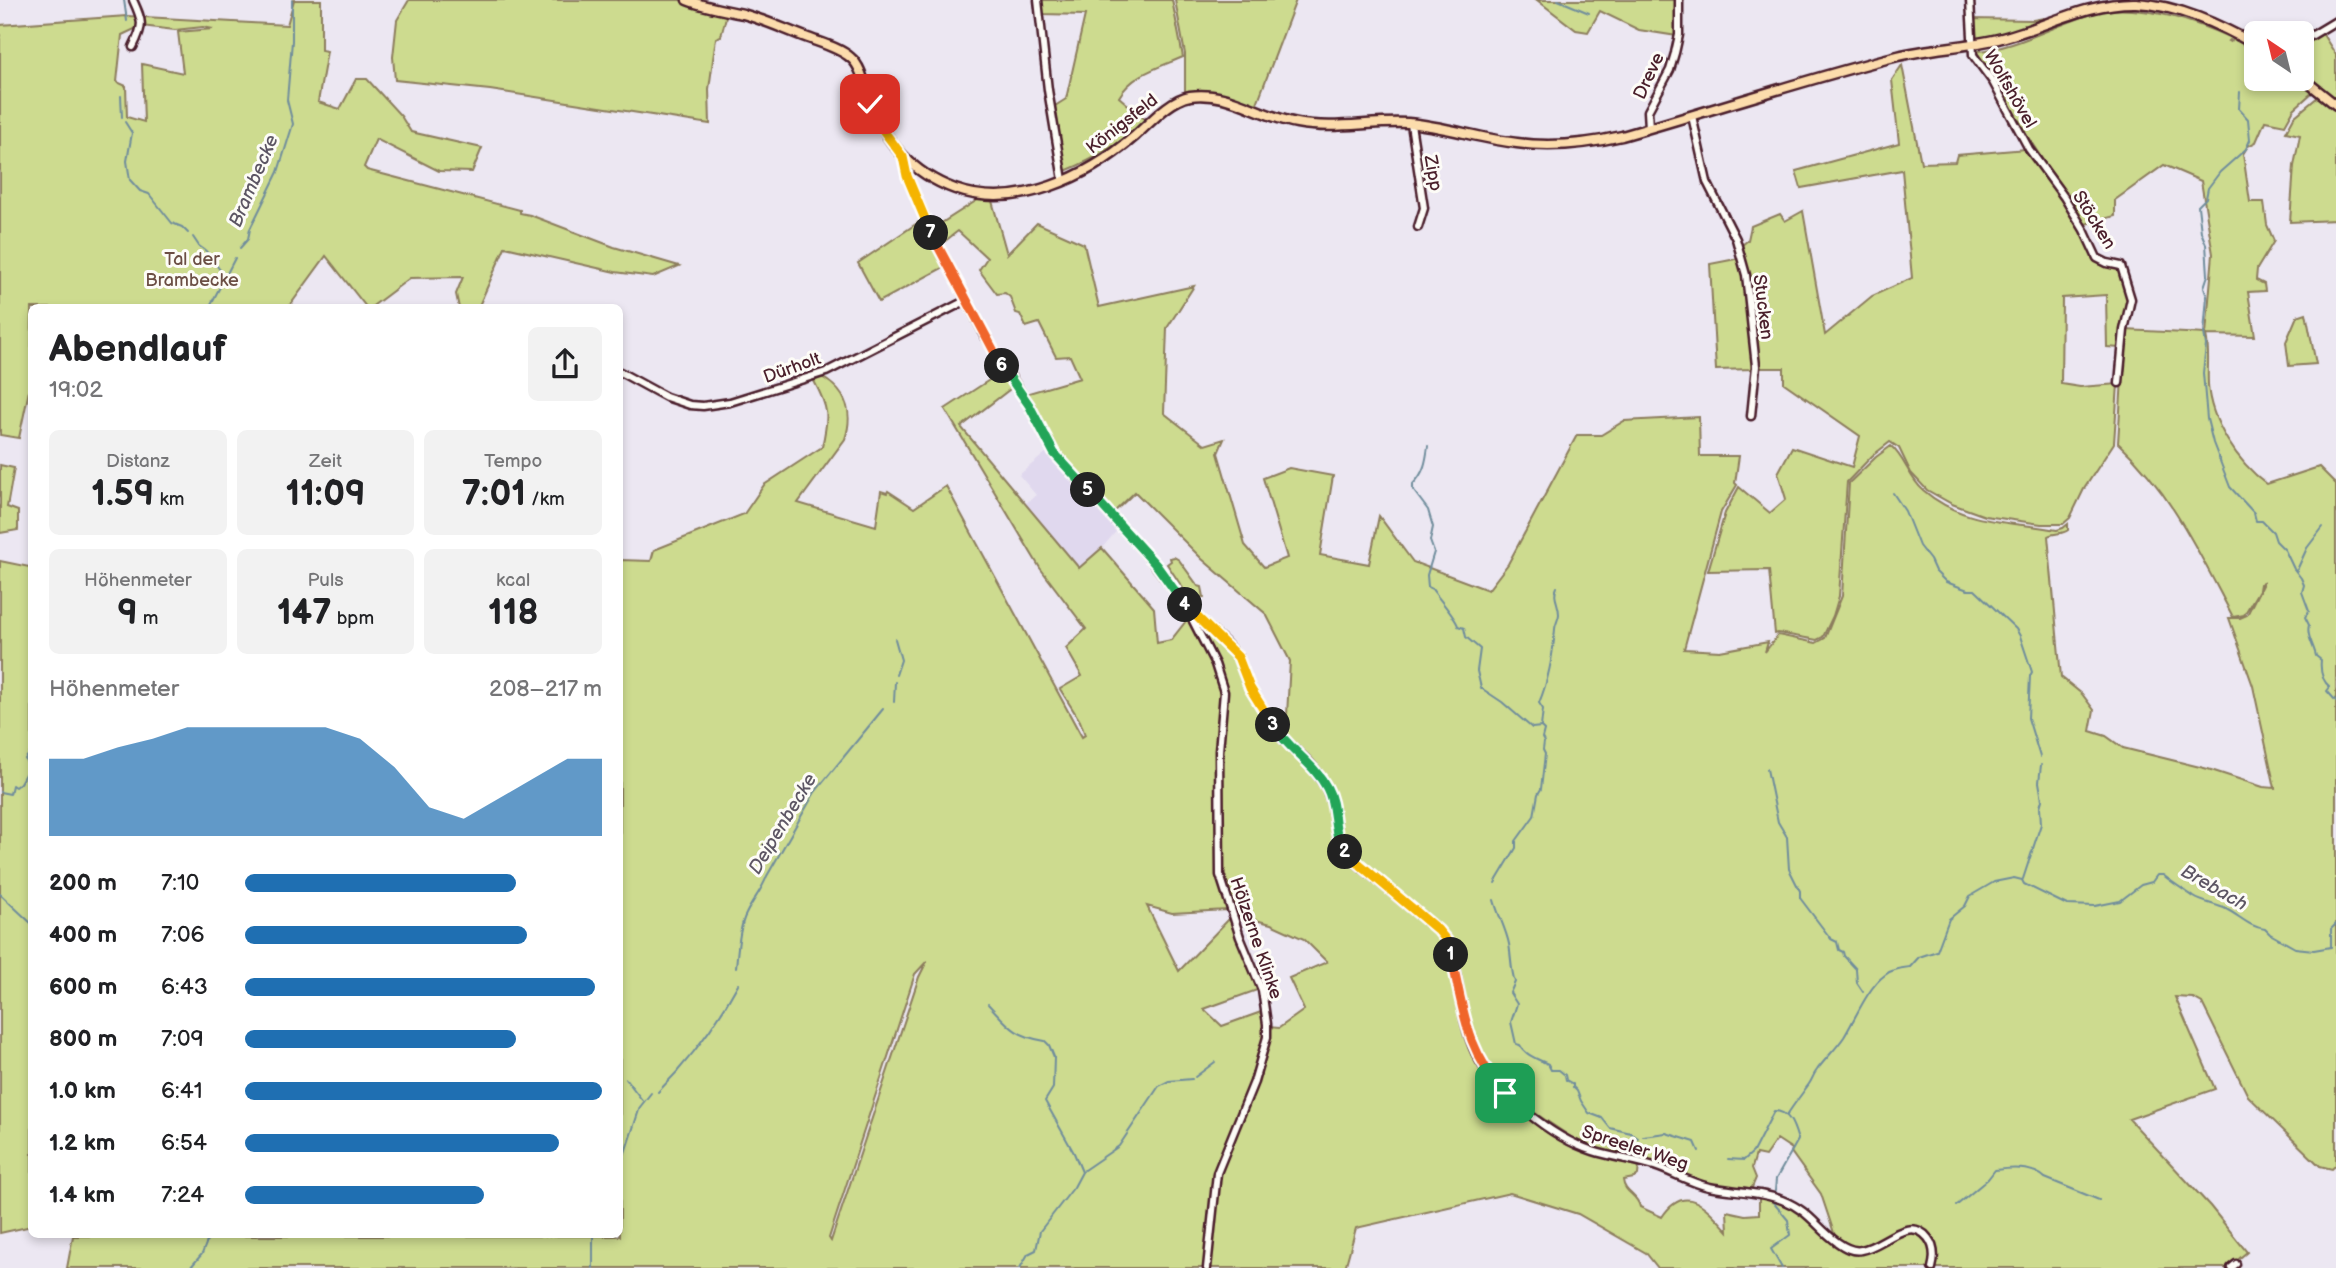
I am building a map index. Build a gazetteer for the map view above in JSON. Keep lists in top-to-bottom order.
{
  "streets": {
    "main road": ["Königsfeld"],
    "street": [
      "Dreve",
      "Wolfshövel",
      "Zipp",
      "Stöcken",
      "Stucken",
      "Dürholt",
      "Hölzerne Klinke",
      "Spreeler Weg"
    ]
  },
  "crossings": [
    ["Dreve", "Königsfeld"],
    ["Wolfshövel", "Königsfeld"],
    ["Wolfshövel", "Stöcken"],
    ["Königsfeld", "Zipp"],
    ["Königsfeld", "Stucken"],
    ["Königsfeld", "Spreeler Weg"],
    ["Dürholt", "Spreeler Weg"],
    ["Hölzerne Klinke", "Spreeler Weg"]
  ],
  "water": ["Brambecke", "Deipenbecke", "Brebach"],
  "parks": ["Tal der Brambecke"],
  "north": "top left",
  "page": {
    "pins": [
      "7",
      "6",
      "5",
      "4",
      "3",
      "2",
      "1"
    ],
    "heading": ["Abendlauf", "19:02"],
    "stats": [
      ["Distanz", "1.59 km"],
      ["Zeit", "11:09"],
      ["Tempo", "7:01 /km"],
      ["Höhenmeter", "9 m"],
      ["Puls", "147 bpm"],
      ["kcal", "118"]
    ],
    "chart": ["Höhenmeter", "208–217 m"],
    "list": [
      {
        "name": "200 m",
        "note": "7:10"
      },
      {
        "name": "400 m",
        "note": "7:06"
      },
      {
        "name": "600 m",
        "note": "6:43"
      },
      {
        "name": "800 m",
        "note": "7:09"
      },
      {
        "name": "1.0 km",
        "note": "6:41"
      },
      {
        "name": "1.2 km",
        "note": "6:54"
      },
      {
        "name": "1.4 km",
        "note": "7:24"
      }
    ]
  }
}
